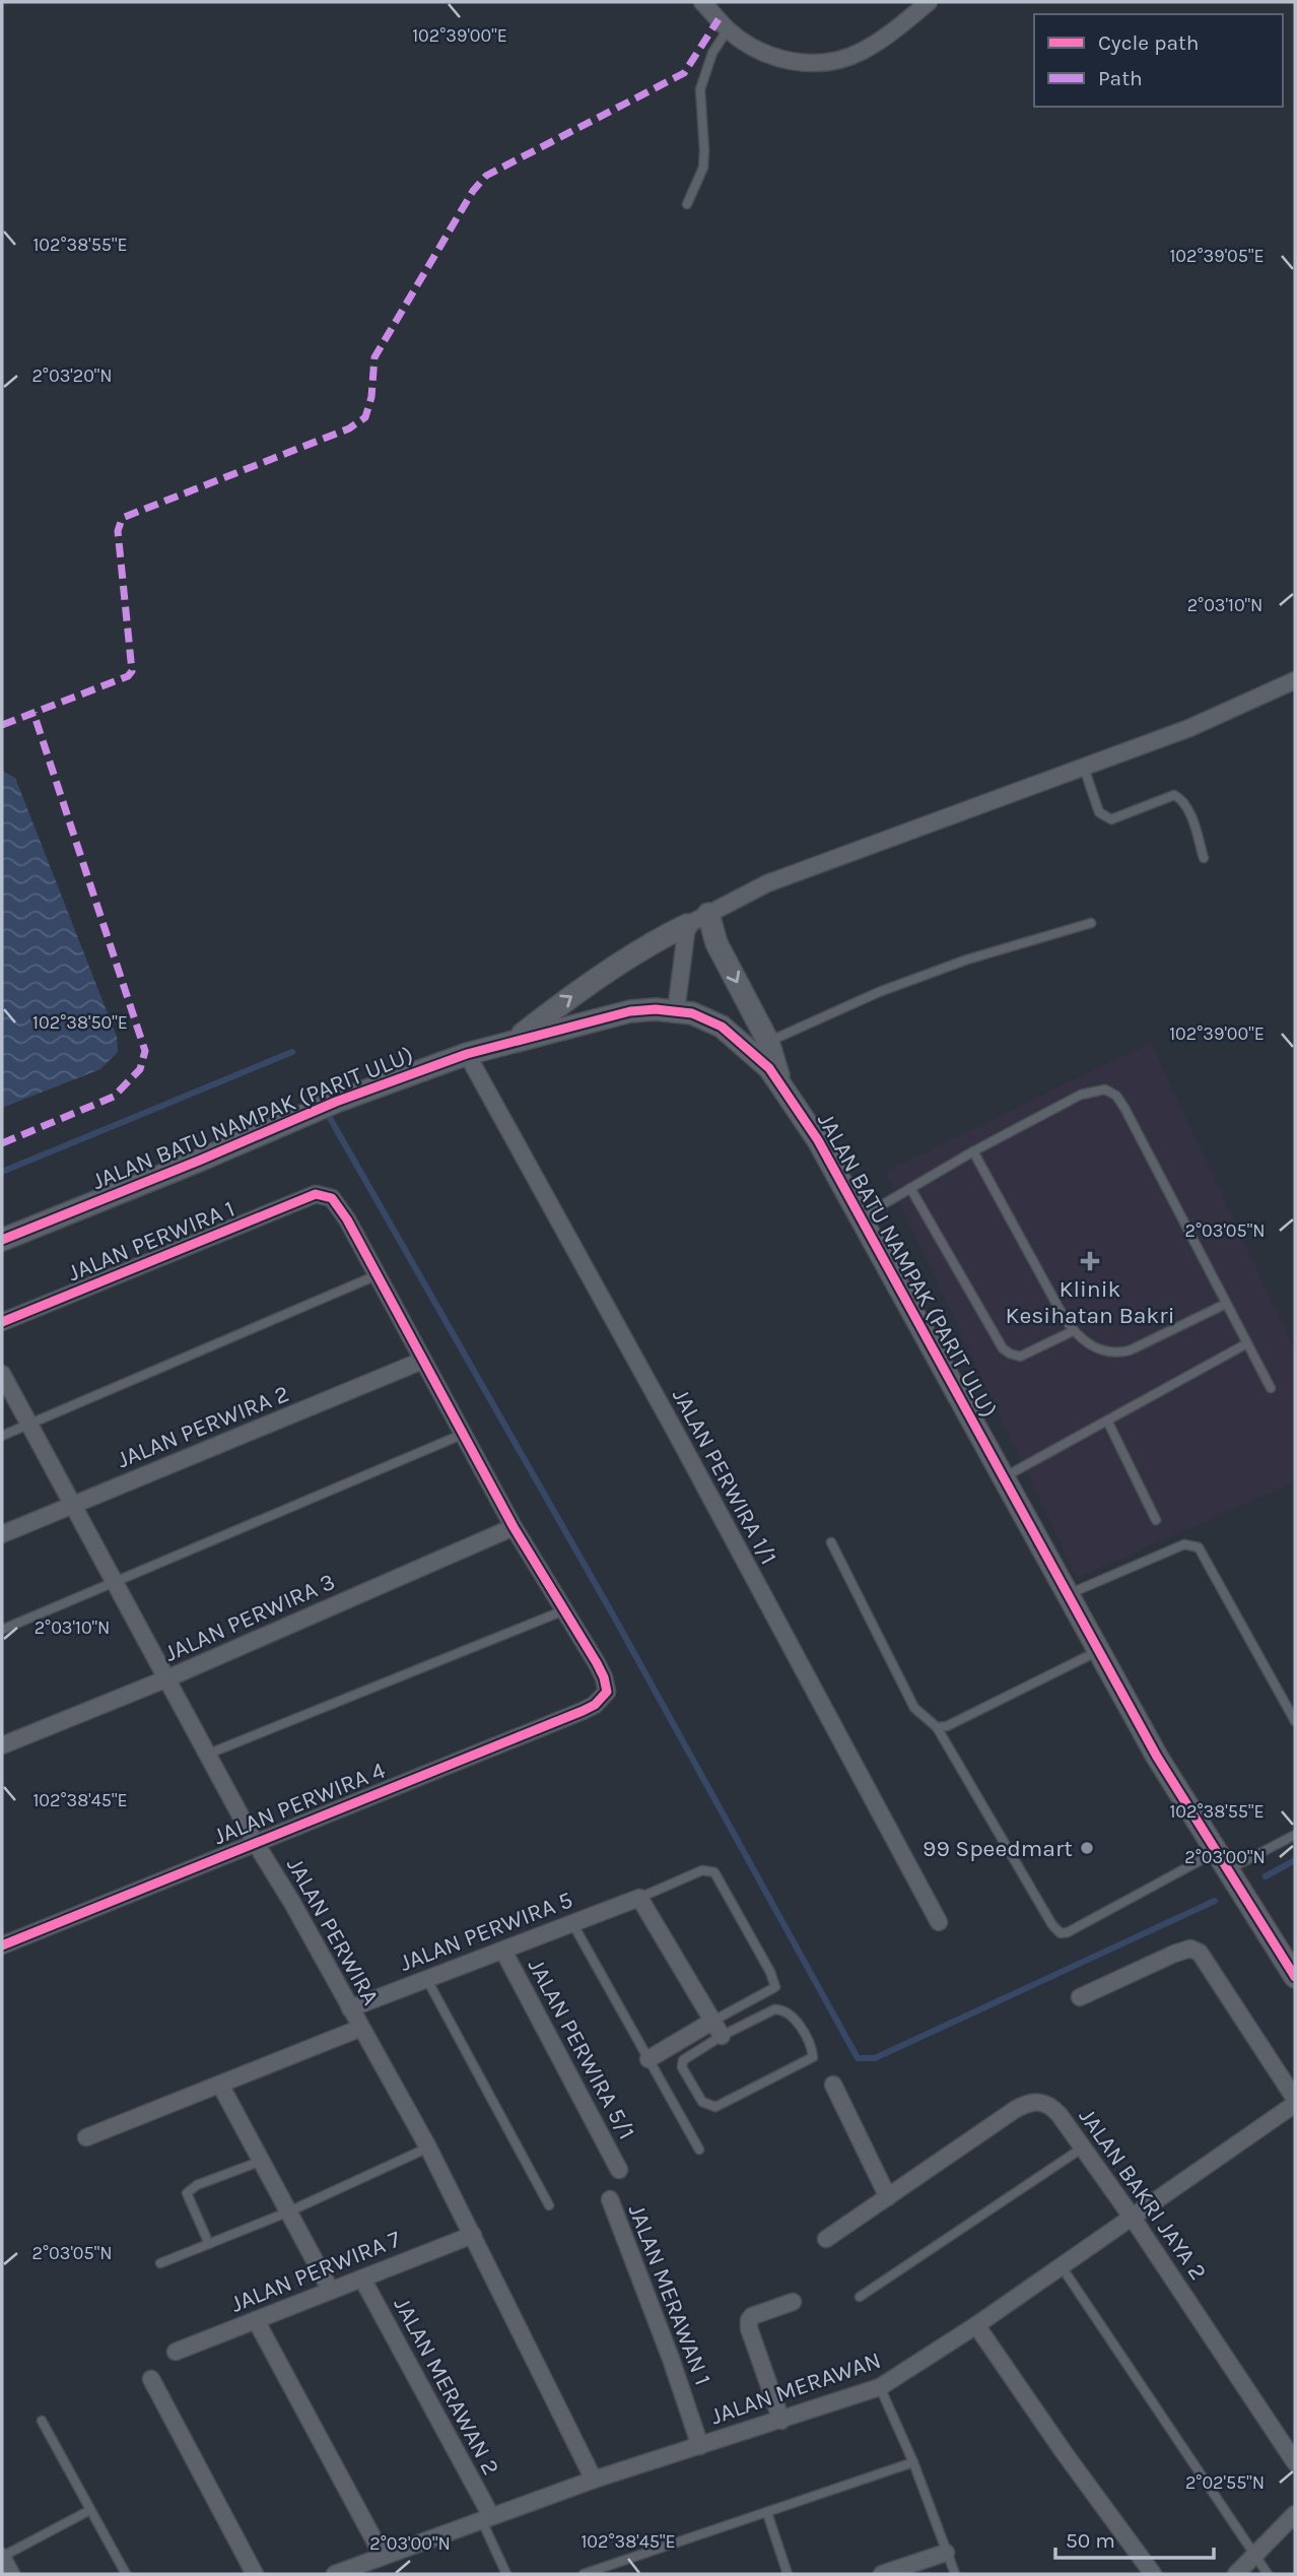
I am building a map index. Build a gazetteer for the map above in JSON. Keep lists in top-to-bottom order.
{
  "streets": {
    "street": [
      "JALAN BATU NAMPAK (PARIT ULU)",
      "JALAN PERWIRA 1",
      "JALAN PERWIRA 2",
      "JALAN PERWIRA 1/1",
      "JALAN PERWIRA 3",
      "JALAN PERWIRA 4",
      "JALAN PERWIRA",
      "JALAN PERWIRA 5",
      "JALAN PERWIRA 5/1",
      "JALAN BAKRI JAYA 2",
      "JALAN PERWIRA 7",
      "JALAN MERAWAN 1",
      "JALAN MERAWAN 2",
      "JALAN MERAWAN"
    ]
  },
  "crossings": [
    ["JALAN BATU NAMPAK (PARIT ULU)", "JALAN PERWIRA 1/1"],
    ["JALAN PERWIRA 2", "JALAN PERWIRA"],
    ["JALAN PERWIRA 3", "JALAN PERWIRA"],
    ["JALAN PERWIRA 4", "JALAN PERWIRA"],
    ["JALAN PERWIRA", "JALAN PERWIRA 5"],
    ["JALAN PERWIRA", "JALAN PERWIRA 7"],
    ["JALAN PERWIRA", "JALAN MERAWAN"],
    ["JALAN PERWIRA 5", "JALAN PERWIRA 5/1"],
    ["JALAN BAKRI JAYA 2", "JALAN MERAWAN"],
    ["JALAN PERWIRA 7", "JALAN MERAWAN 2"],
    ["JALAN MERAWAN 1", "JALAN MERAWAN"],
    ["JALAN MERAWAN 2", "JALAN MERAWAN"]
  ],
  "places": {
    "health": ["Klinik Kesihatan Bakri"],
    "other": ["99 Speedmart"]
  },
  "legend": ["Cycle path", "Path"],
  "scale_bar": "50 m",
  "coordinates": [
    "102°39'00\"E",
    "102°38'55\"E",
    "102°39'05\"E",
    "2°03'20\"N",
    "2°03'10\"N",
    "102°38'50\"E",
    "2°03'05\"N",
    "102°38'45\"E",
    "2°03'00\"N",
    "2°02'55\"N"
  ]
}
